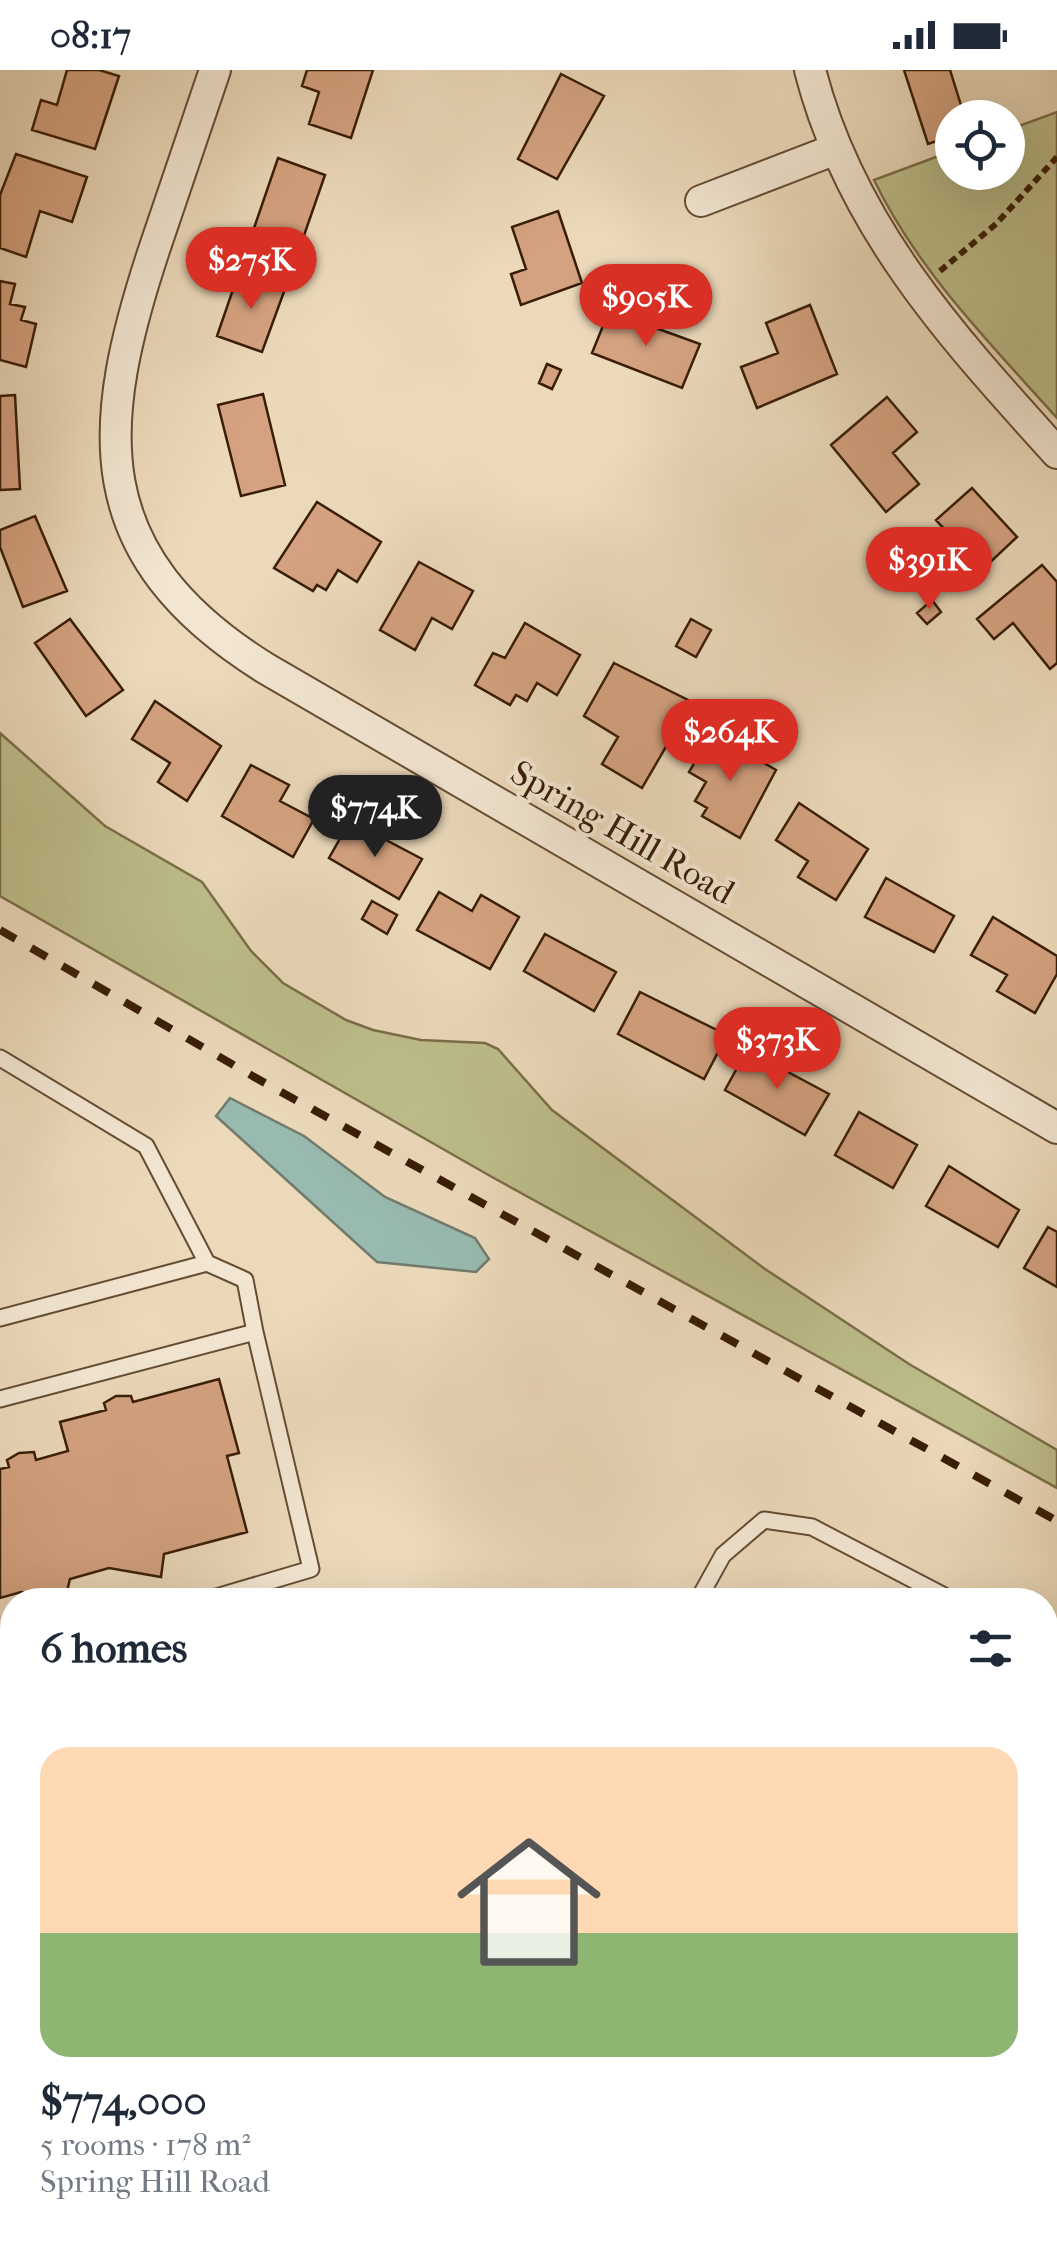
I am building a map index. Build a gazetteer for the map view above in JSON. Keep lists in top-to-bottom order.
{
  "streets": {
    "street": ["Spring Hill Road"]
  },
  "page": {
    "status": "08:17",
    "price": [
      "$275K",
      "$905K",
      "$391K",
      "$264K",
      "$774K",
      "$373K"
    ],
    "heading": "6 homes",
    "list": [
      {
        "name": "$774,000",
        "note": "5 rooms · 178 m² · Spring Hill Road"
      }
    ]
  }
}
